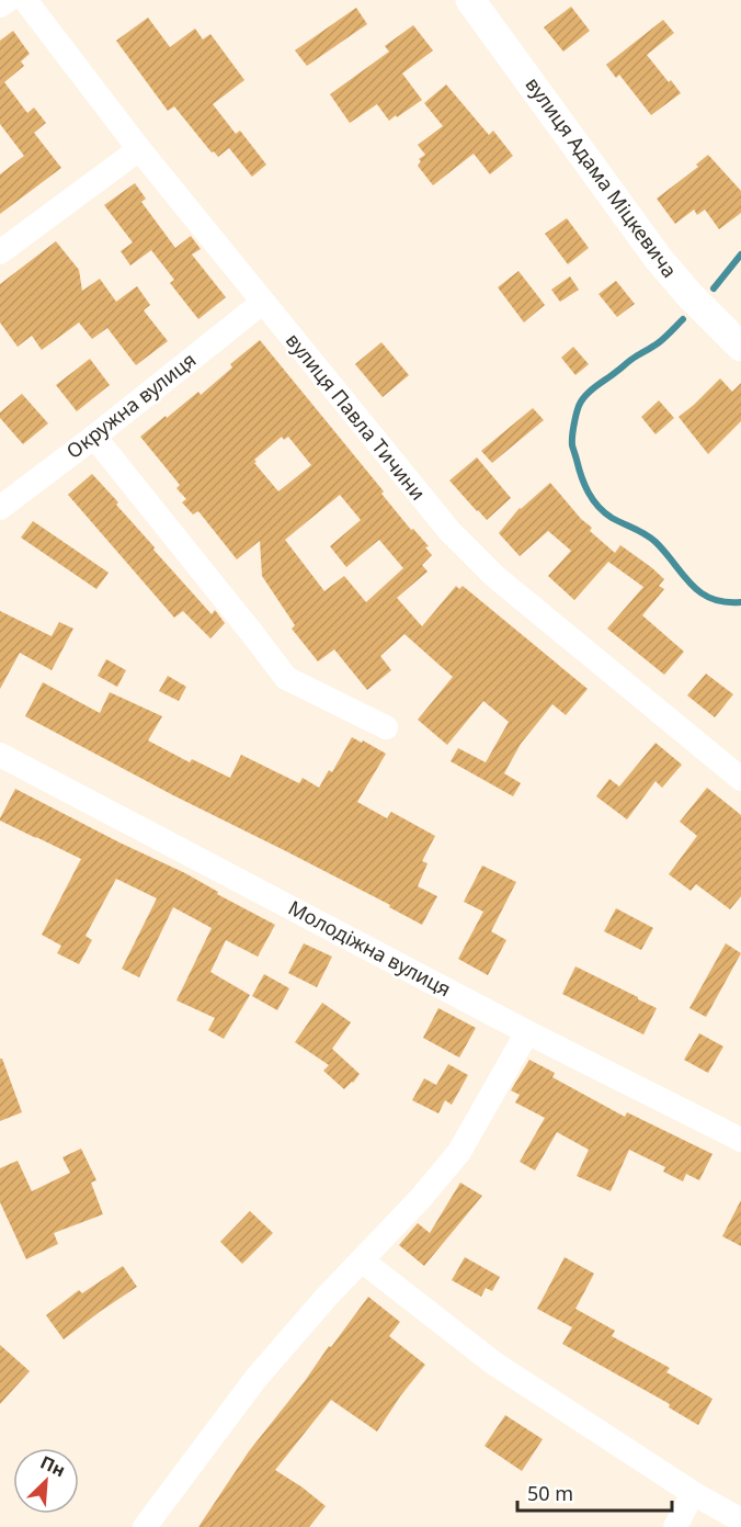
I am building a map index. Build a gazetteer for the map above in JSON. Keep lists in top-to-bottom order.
{
  "streets": {
    "street": [
      "вулиця Адама Міцкевича",
      "Окружна вулиця",
      "вулиця Павла Тичини",
      "Молодіжна вулиця"
    ]
  },
  "crossings": [
    ["Окружна вулиця", "вулиця Павла Тичини"]
  ],
  "scale_bar": "50 m",
  "north": "top right"
}
